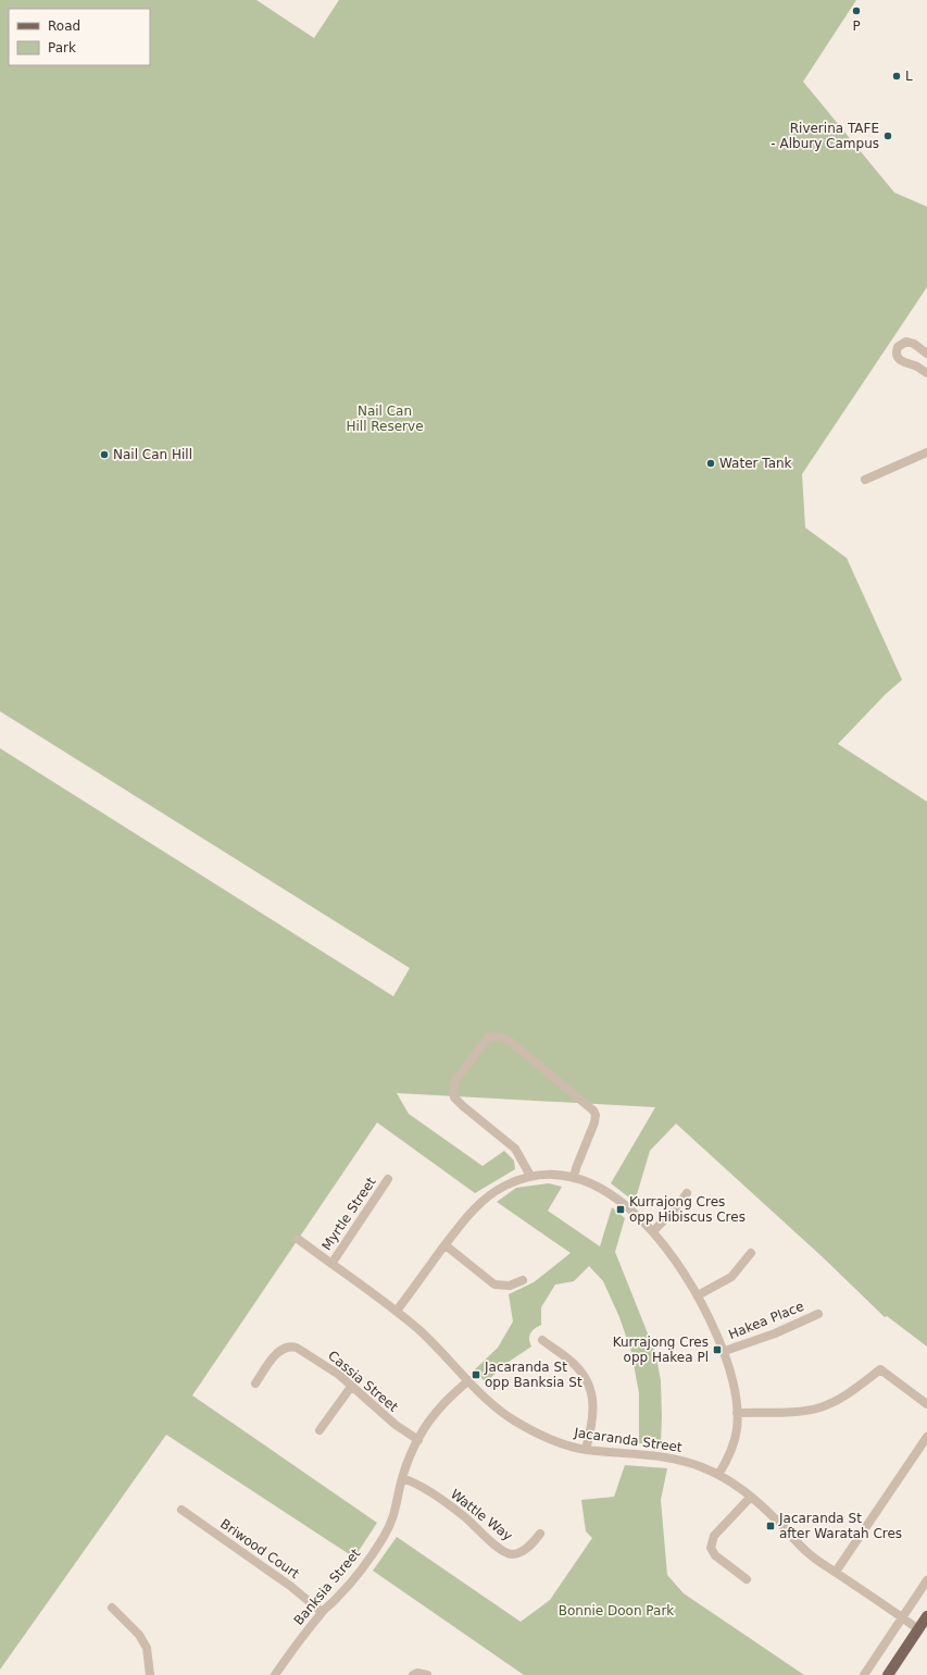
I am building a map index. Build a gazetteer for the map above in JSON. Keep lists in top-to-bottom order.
{
  "streets": {
    "street": [
      "Myrtle Street",
      "Hakea Place",
      "Cassia Street",
      "Jacaranda Street",
      "Wattle Way",
      "Briwood Court",
      "Banksia Street"
    ]
  },
  "crossings": [
    ["Myrtle Street", "Jacaranda Street"],
    ["Cassia Street", "Banksia Street"],
    ["Jacaranda Street", "Banksia Street"],
    ["Wattle Way", "Banksia Street"],
    ["Briwood Court", "Banksia Street"]
  ],
  "parks": ["Nail Can Hill Reserve", "Bonnie Doon Park"],
  "places": {
    "other": [
      "P",
      "L",
      "Riverina TAFE - Albury Campus",
      "Nail Can Hill",
      "Water Tank"
    ],
    "transit": [
      "Kurrajong Cres opp Hibiscus Cres",
      "Kurrajong Cres opp Hakea Pl",
      "Jacaranda St opp Banksia St",
      "Jacaranda St after Waratah Cres"
    ]
  },
  "legend": ["Road", "Park"]
}
